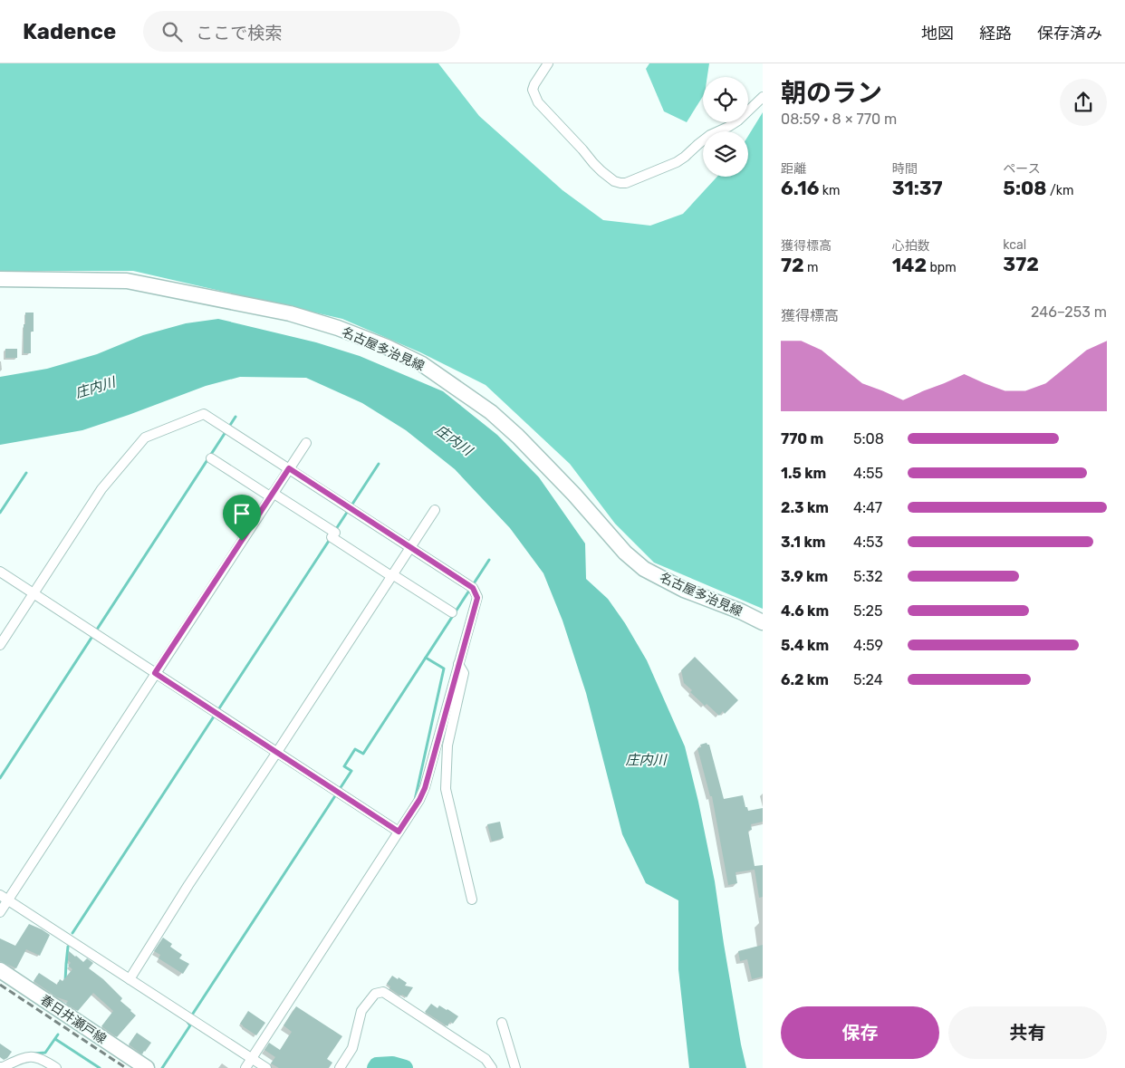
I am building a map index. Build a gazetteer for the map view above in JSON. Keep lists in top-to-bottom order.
{
  "streets": {
    "main road": ["名古屋多治見線", "春日井瀬戸線"]
  },
  "water": ["庄内川"],
  "page": {
    "header": "Kadence",
    "search": "ここで検索",
    "nav": ["地図", "経路", "保存済み"],
    "heading": ["朝のラン", "08:59 · 8 × 770 m"],
    "stats": [
      ["距離", "6.16 km"],
      ["時間", "31:37"],
      ["ペース", "5:08 /km"],
      ["獲得標高", "72 m"],
      ["心拍数", "142 bpm"],
      ["kcal", "372"]
    ],
    "chart": ["獲得標高", "246–253 m"],
    "list": [
      {
        "name": "770 m",
        "note": "5:08"
      },
      {
        "name": "1.5 km",
        "note": "4:55"
      },
      {
        "name": "2.3 km",
        "note": "4:47"
      },
      {
        "name": "3.1 km",
        "note": "4:53"
      },
      {
        "name": "3.9 km",
        "note": "5:32"
      },
      {
        "name": "4.6 km",
        "note": "5:25"
      },
      {
        "name": "5.4 km",
        "note": "4:59"
      },
      {
        "name": "6.2 km",
        "note": "5:24"
      }
    ],
    "buttons": ["保存", "共有"]
  }
}
